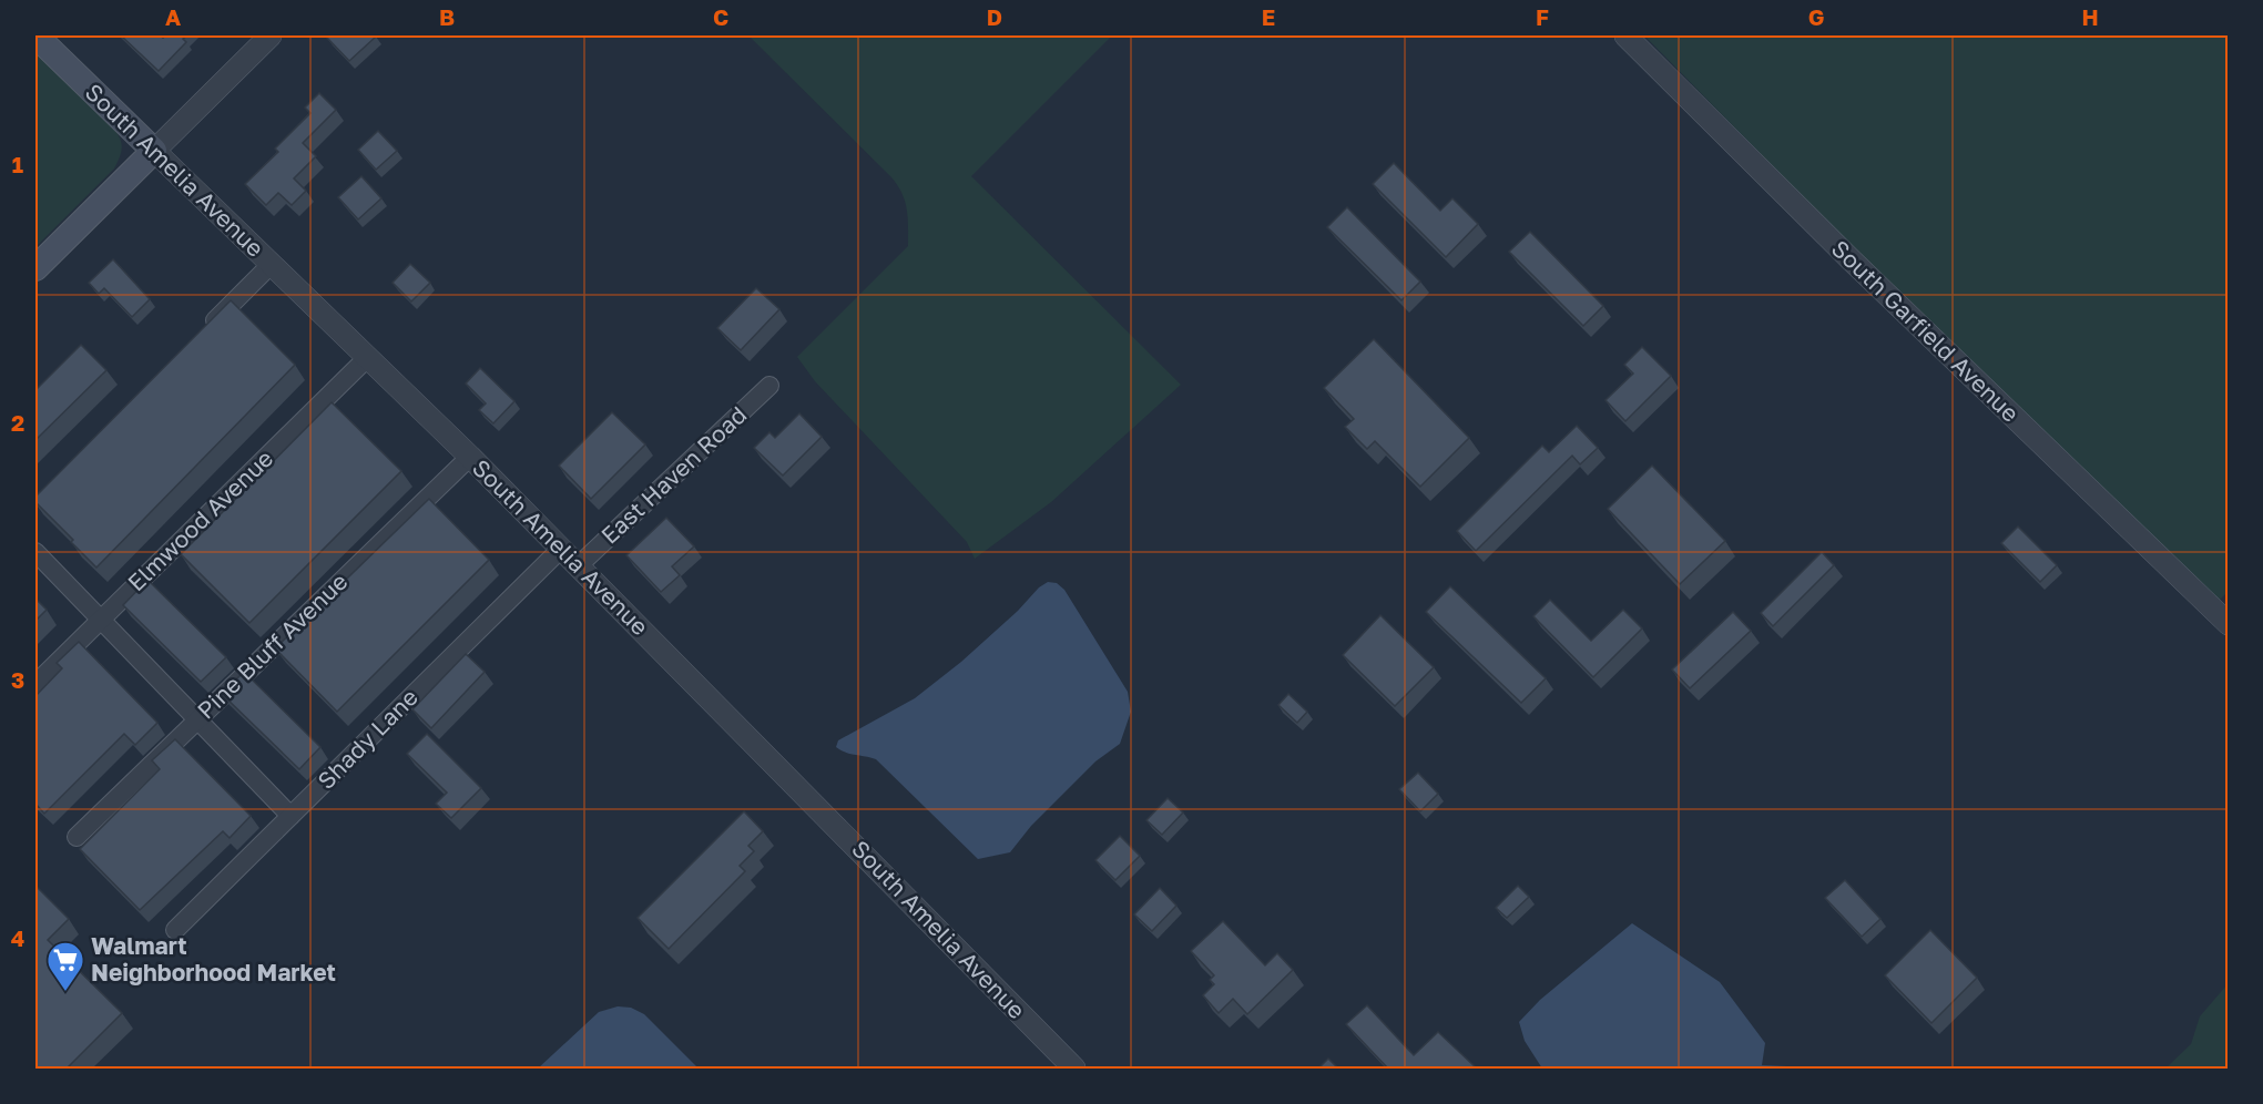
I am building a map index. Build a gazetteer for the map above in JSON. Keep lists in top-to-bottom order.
{
  "streets": {
    "main road": ["South Amelia Avenue"],
    "street": [
      "South Garfield Avenue",
      "East Haven Road",
      "Elmwood Avenue",
      "Pine Bluff Avenue",
      "Shady Lane"
    ]
  },
  "crossings": [
    ["South Amelia Avenue", "East Haven Road"],
    ["South Amelia Avenue", "Elmwood Avenue"],
    ["South Amelia Avenue", "Pine Bluff Avenue"],
    ["South Amelia Avenue", "Shady Lane"]
  ],
  "places": {
    "supermarket": ["Walmart Neighborhood Market"]
  },
  "grid": {
    "columns": [
      "A",
      "B",
      "C",
      "D",
      "E",
      "F",
      "G",
      "H"
    ],
    "rows": [
      "1",
      "2",
      "3",
      "4"
    ]
  }
}
